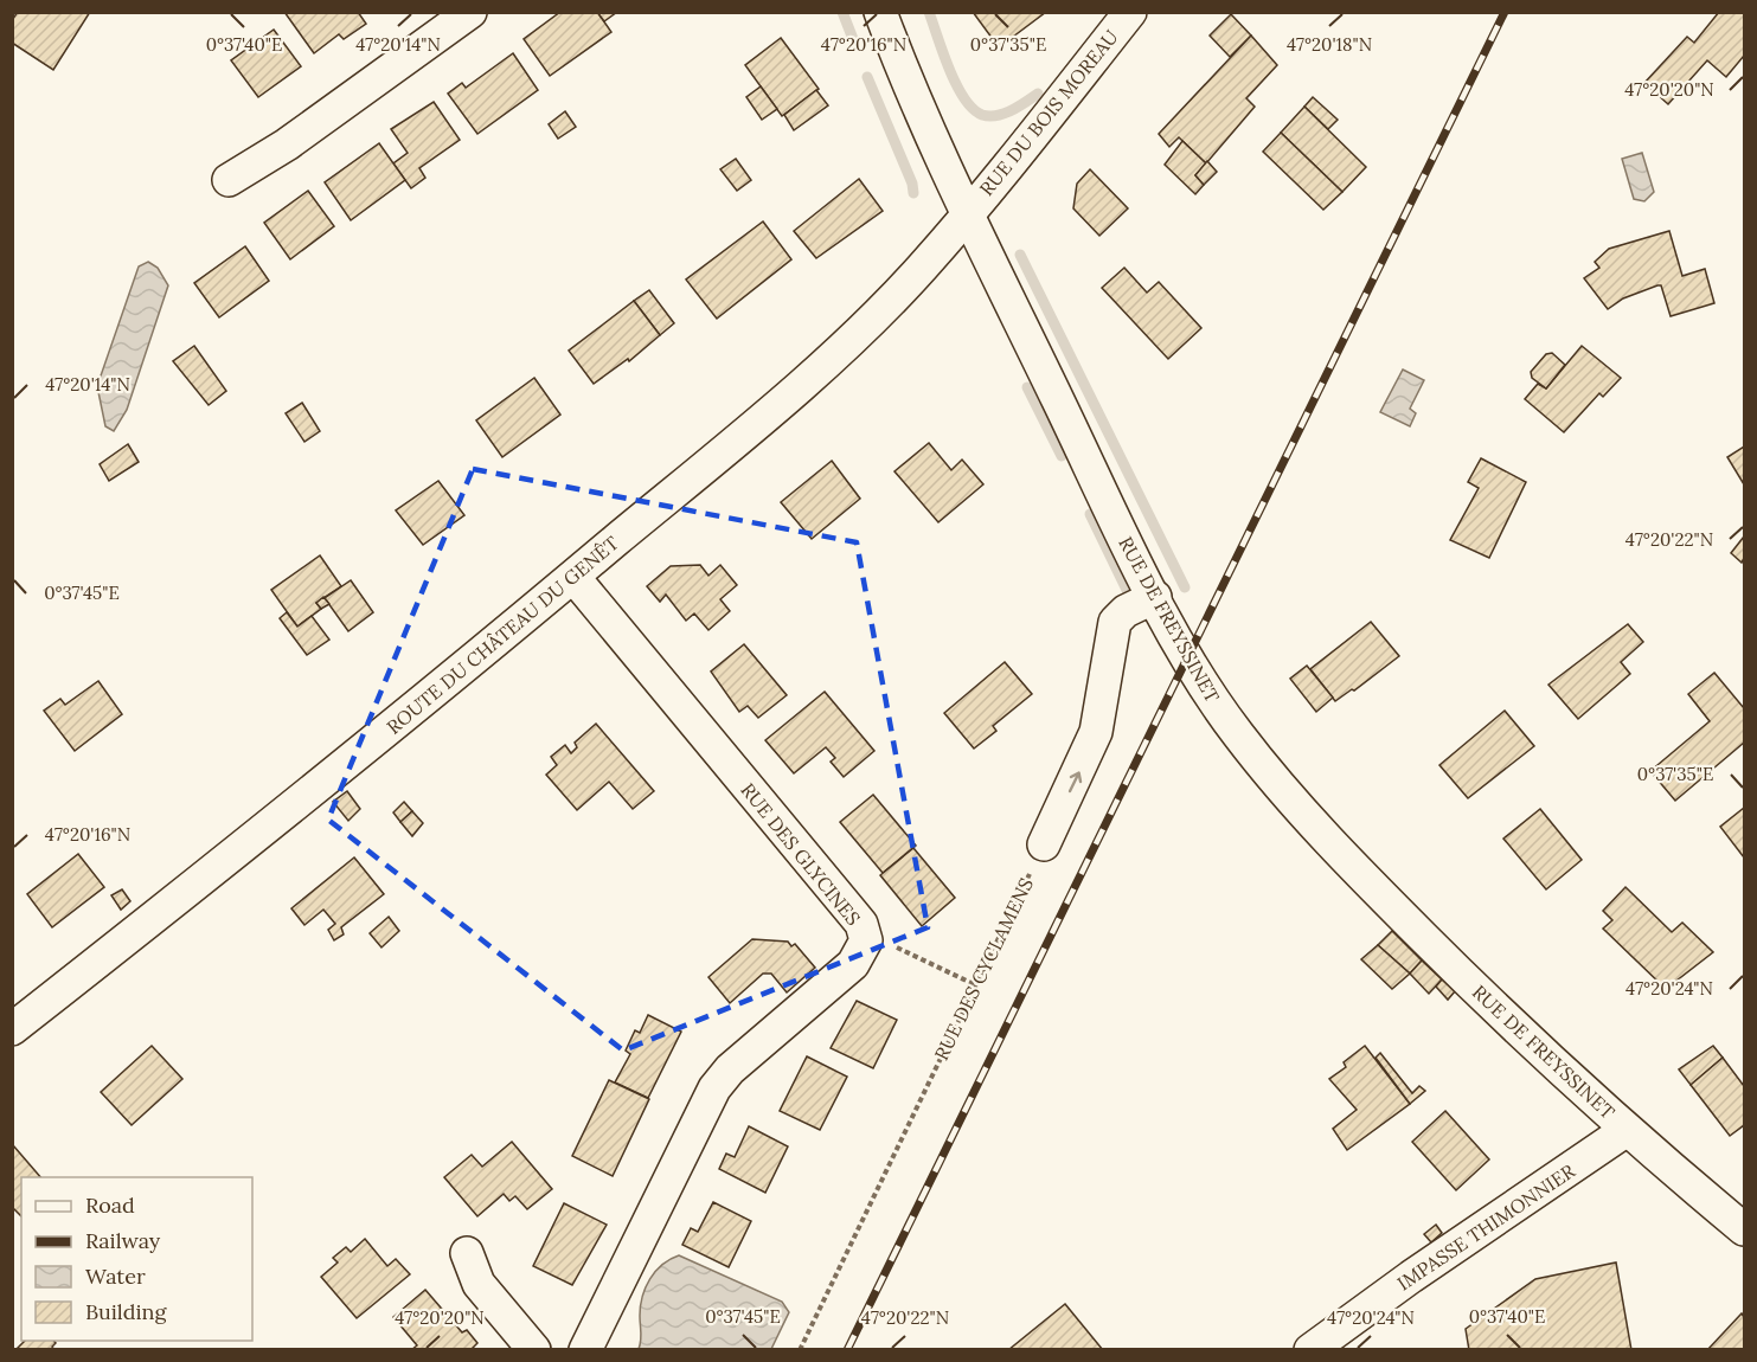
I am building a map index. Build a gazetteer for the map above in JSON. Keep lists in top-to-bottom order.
{
  "streets": {
    "street": [
      "RUE DU BOIS MOREAU",
      "RUE DE FREYSSINET",
      "ROUTE DU CHÂTEAU DU GENÊT",
      "RUE DES GLYCINES",
      "IMPASSE THIMONNIER"
    ],
    "path": ["RUE DES CYCLAMENS"]
  },
  "crossings": [
    ["RUE DU BOIS MOREAU", "RUE DE FREYSSINET"],
    ["RUE DU BOIS MOREAU", "ROUTE DU CHÂTEAU DU GENÊT"],
    ["RUE DE FREYSSINET", "ROUTE DU CHÂTEAU DU GENÊT"],
    ["RUE DE FREYSSINET", "IMPASSE THIMONNIER"],
    ["ROUTE DU CHÂTEAU DU GENÊT", "RUE DES GLYCINES"]
  ],
  "legend": [
    "Road",
    "Railway",
    "Water",
    "Building"
  ],
  "coordinates": [
    "47°20'14\"N",
    "47°20'16\"N",
    "47°20'18\"N",
    "0°37'40\"E",
    "0°37'35\"E",
    "47°20'20\"N",
    "47°20'22\"N",
    "0°37'45\"E",
    "47°20'24\"N"
  ]
}
